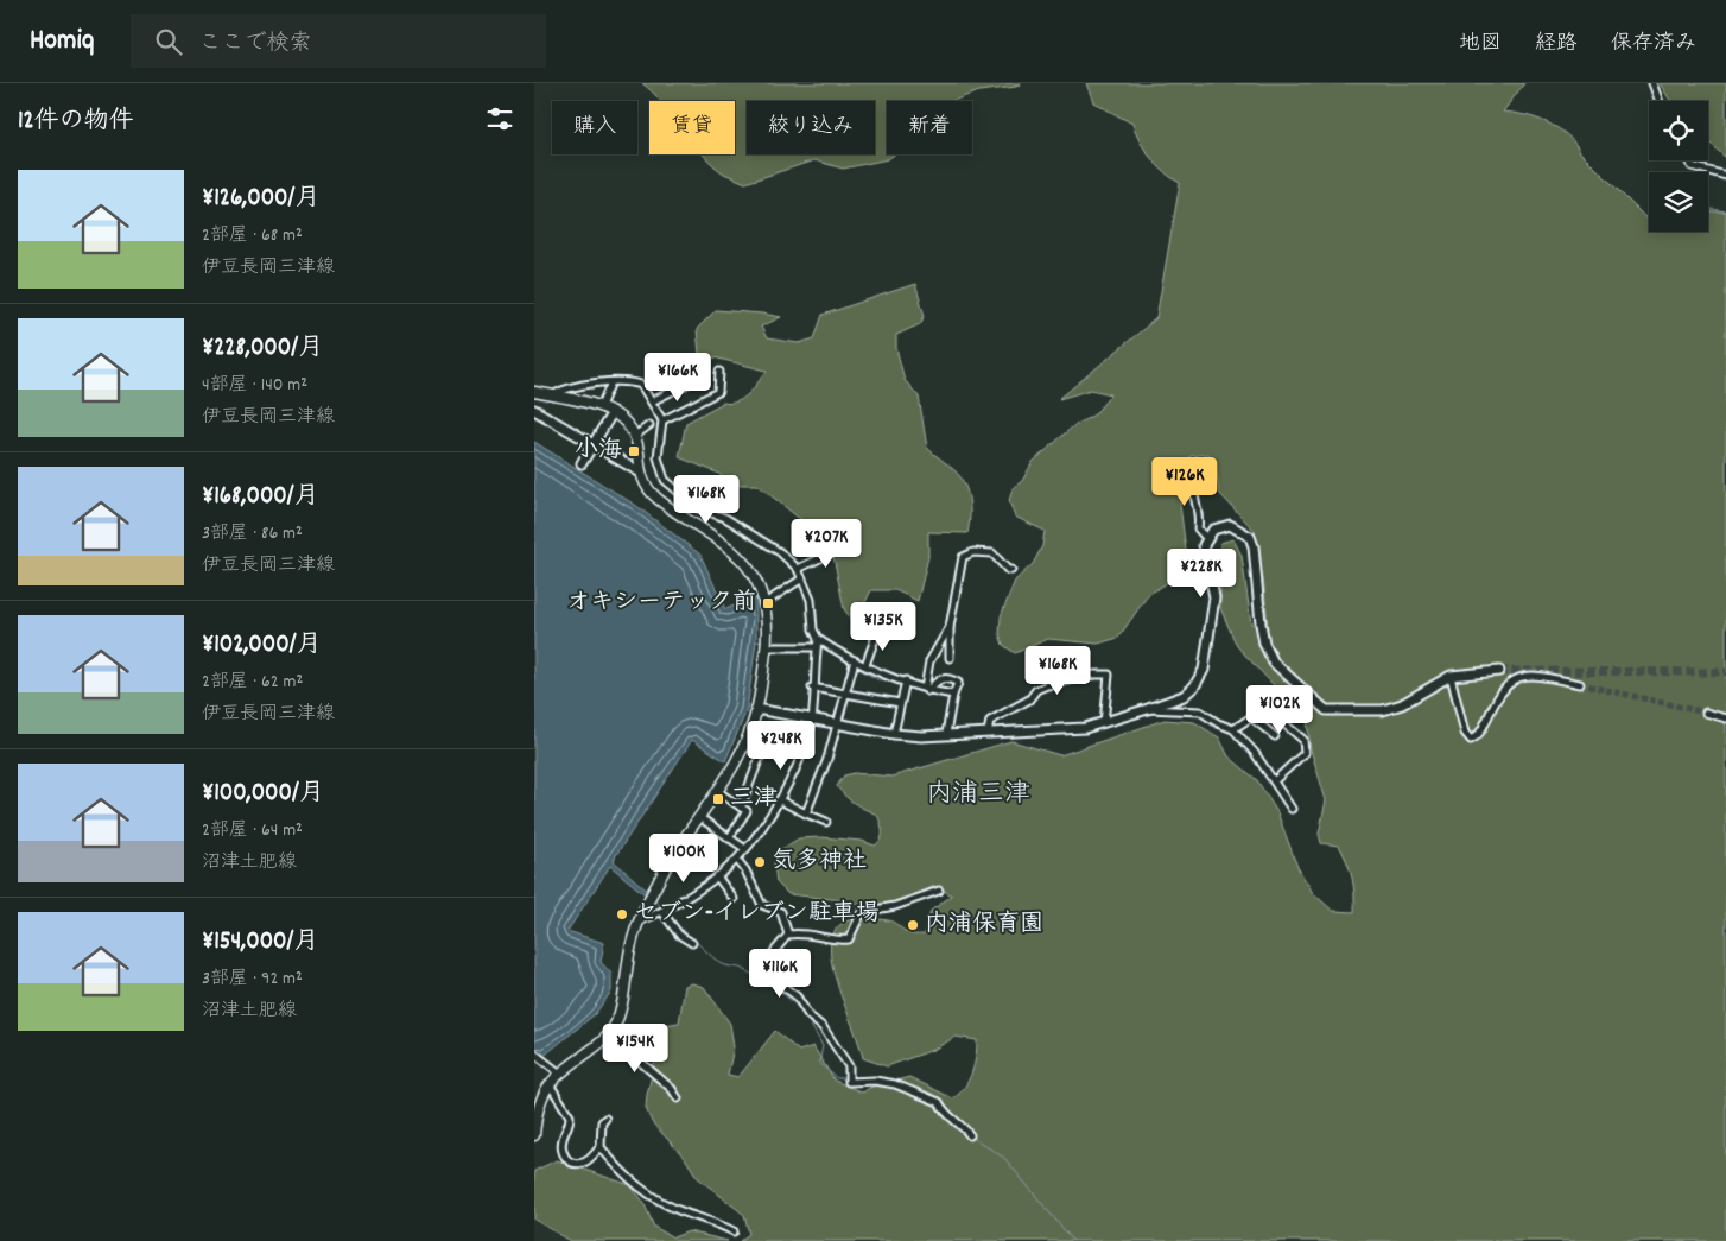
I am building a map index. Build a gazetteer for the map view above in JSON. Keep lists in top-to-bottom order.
{
  "districts": ["内浦三津"],
  "places": {
    "transit": ["小海", "オキシーテック前", "三津"],
    "other": ["気多神社", "セブン-イレブン駐車場", "内浦保育園"]
  },
  "page": {
    "header": "Homiq",
    "search": "ここで検索",
    "nav": ["地図", "経路", "保存済み"],
    "heading": "12件の物件",
    "chip": [
      "購入",
      "賃貸",
      "絞り込み",
      "新着"
    ],
    "list": [
      {
        "name": "¥126,000/月",
        "note": "2部屋 · 68 m² · 伊豆長岡三津線"
      },
      {
        "name": "¥228,000/月",
        "note": "4部屋 · 140 m² · 伊豆長岡三津線"
      },
      {
        "name": "¥168,000/月",
        "note": "3部屋 · 86 m² · 伊豆長岡三津線"
      },
      {
        "name": "¥102,000/月",
        "note": "2部屋 · 62 m² · 伊豆長岡三津線"
      },
      {
        "name": "¥100,000/月",
        "note": "2部屋 · 64 m² · 沼津土肥線"
      },
      {
        "name": "¥154,000/月",
        "note": "3部屋 · 92 m² · 沼津土肥線"
      }
    ],
    "price": [
      "¥166K",
      "¥126K",
      "¥168K",
      "¥207K",
      "¥228K",
      "¥135K",
      "¥168K",
      "¥102K",
      "¥248K",
      "¥100K",
      "¥116K",
      "¥154K"
    ]
  }
}
